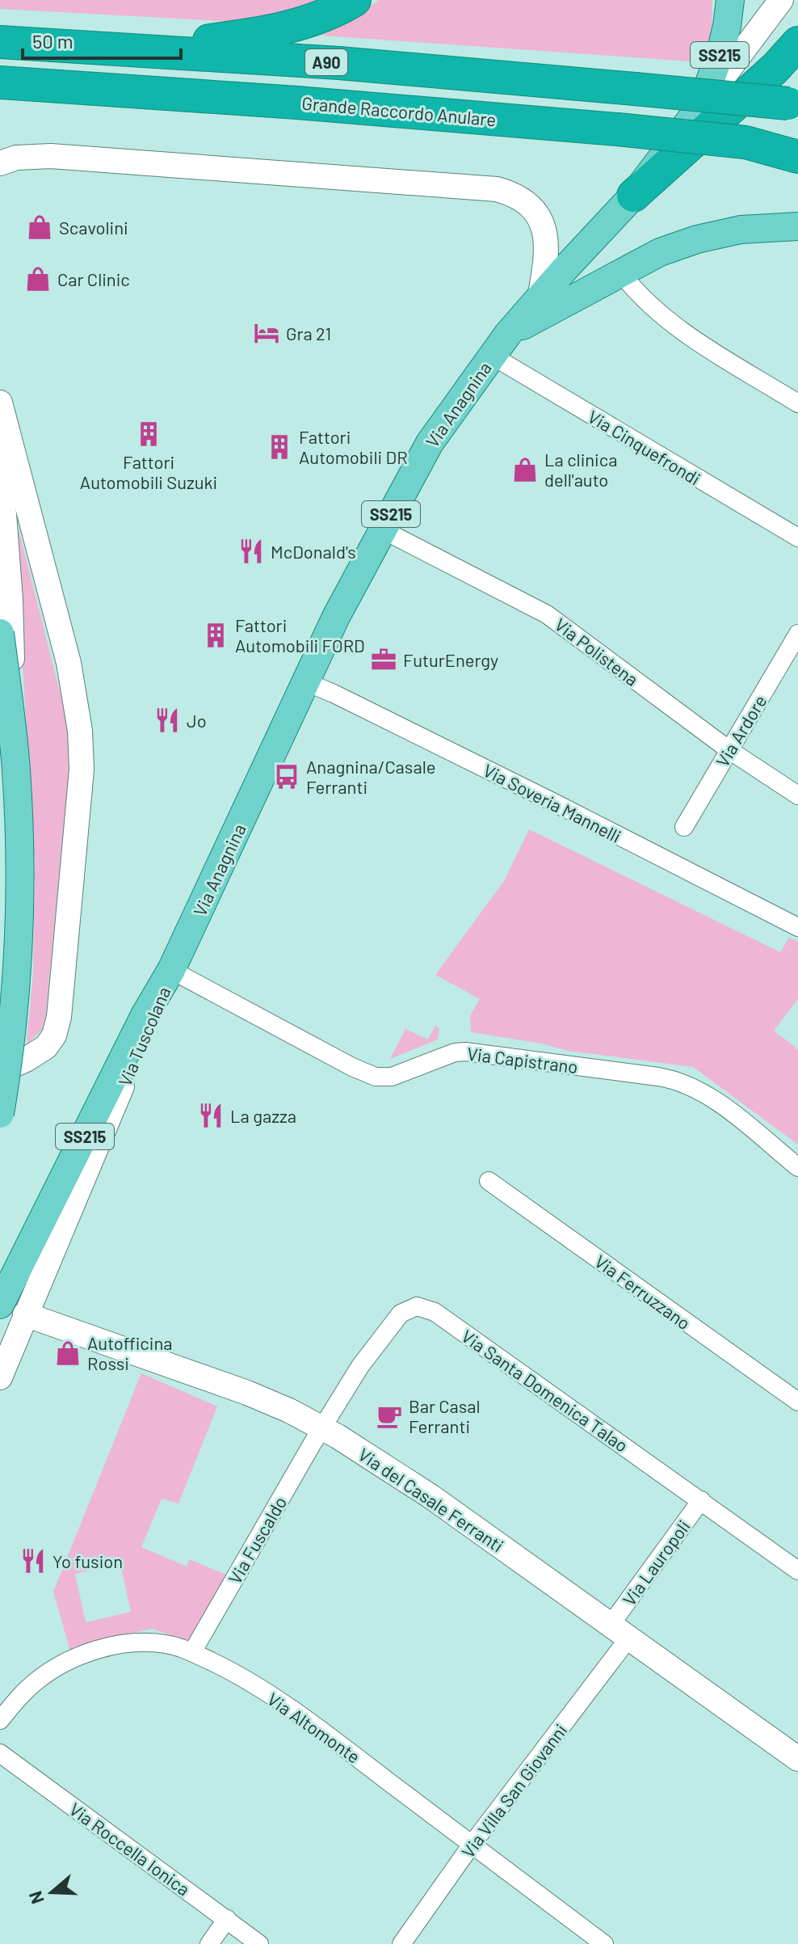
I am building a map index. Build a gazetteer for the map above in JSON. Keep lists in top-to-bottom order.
{
  "streets": {
    "highway": ["A90", "Grande Raccordo Anulare"],
    "main road": [
      "SS215",
      "Via Anagnina",
      "Via Tuscolana",
      "Via del Casale Ferranti"
    ],
    "street": [
      "Via Cinquefrondi",
      "Via Polistena",
      "Via Ardore",
      "Via Soveria Mannelli",
      "Via Capistrano",
      "Via Ferruzzano",
      "Via Santa Domenica Talao",
      "Via Fuscaldo",
      "Via Lauropoli",
      "Via Altomonte",
      "Via Villa San Giovanni",
      "Via Roccella Ionica"
    ]
  },
  "crossings": [
    ["SS215", "Via Anagnina"],
    ["Via Anagnina", "Via Cinquefrondi"],
    ["Via Anagnina", "Via Polistena"],
    ["Via Anagnina", "Via Soveria Mannelli"],
    ["Via Anagnina", "Via Tuscolana"],
    ["Via Anagnina", "Via Capistrano"],
    ["Via Polistena", "Via Ardore"],
    ["Via Tuscolana", "Via Capistrano"],
    ["Via Tuscolana", "Via del Casale Ferranti"],
    ["Via Santa Domenica Talao", "Via del Casale Ferranti"],
    ["Via Santa Domenica Talao", "Via Fuscaldo"],
    ["Via Santa Domenica Talao", "Via Lauropoli"],
    ["Via del Casale Ferranti", "Via Fuscaldo"],
    ["Via del Casale Ferranti", "Via Lauropoli"],
    ["Via del Casale Ferranti", "Via Villa San Giovanni"],
    ["Via Fuscaldo", "Via Altomonte"],
    ["Via Lauropoli", "Via Villa San Giovanni"],
    ["Via Altomonte", "Via Villa San Giovanni"]
  ],
  "places": {
    "shop": [
      "Scavolini",
      "Car Clinic",
      "La clinica dell'auto",
      "Autofficina Rossi"
    ],
    "hotel": ["Gra 21"],
    "building": ["Fattori Automobili Suzuki", "Fattori Automobili DR", "Fattori Automobili FORD"],
    "restaurant": [
      "McDonald's",
      "Jo",
      "La gazza",
      "Yo fusion"
    ],
    "office": ["FuturEnergy"],
    "bus stop": ["Anagnina/Casale Ferranti"],
    "cafe": ["Bar Casal Ferranti"]
  },
  "scale_bar": "50 m",
  "north": "left"
}
